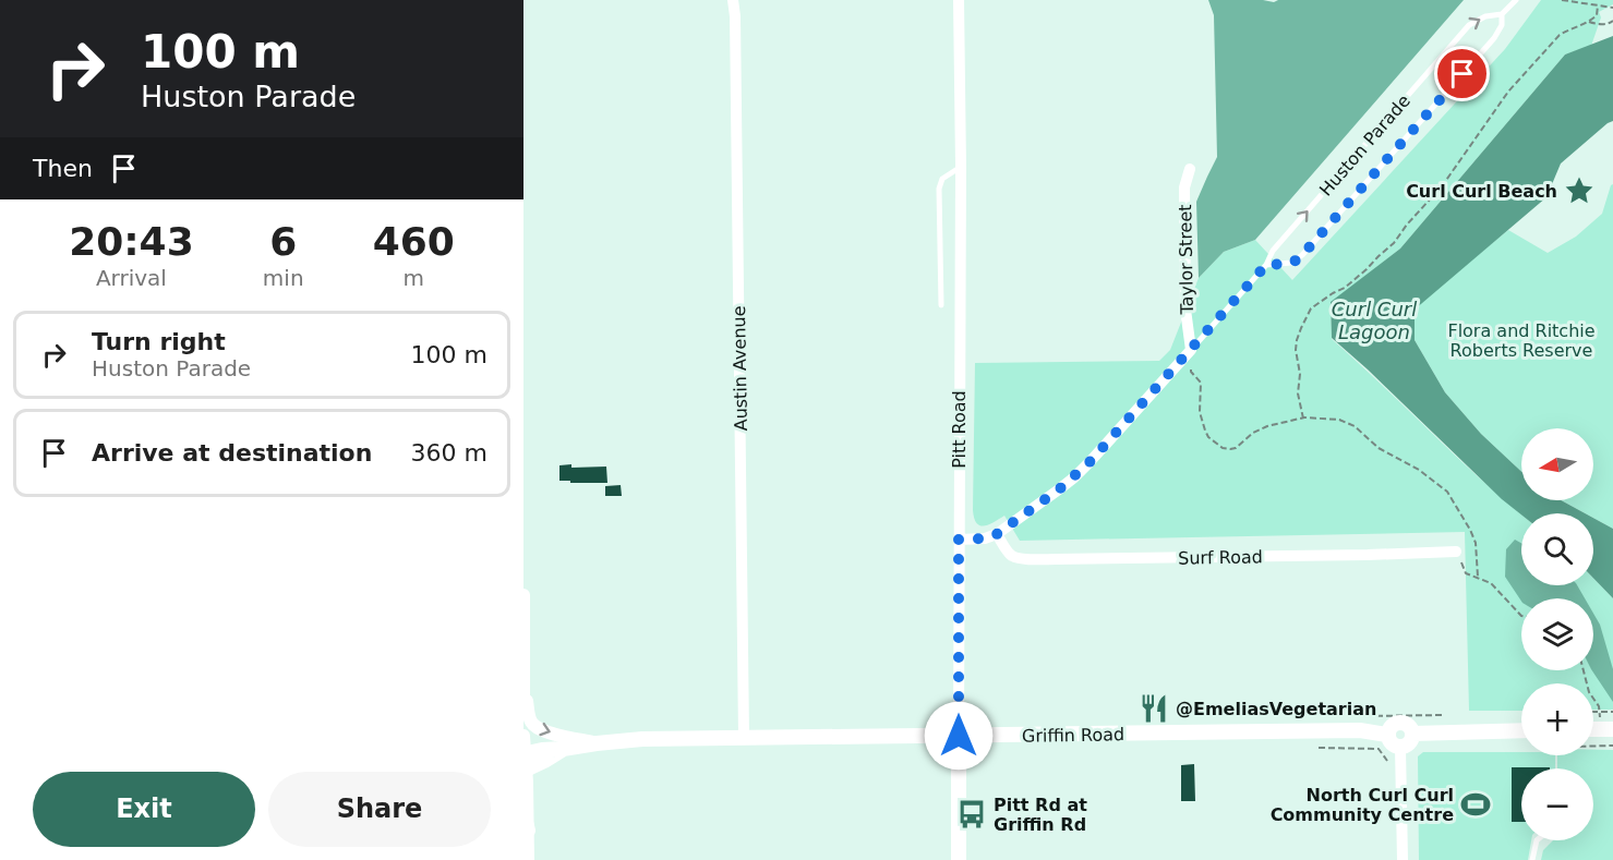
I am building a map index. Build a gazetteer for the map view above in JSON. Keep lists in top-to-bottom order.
{
  "streets": {
    "main road": ["Pitt Road", "Griffin Road"],
    "street": [
      "Huston Parade",
      "Taylor Street",
      "Austin Avenue",
      "Surf Road"
    ]
  },
  "crossings": [
    ["Huston Parade", "Taylor Street"],
    ["Huston Parade", "Pitt Road"],
    ["Huston Parade", "Surf Road"],
    ["Austin Avenue", "Griffin Road"],
    ["Pitt Road", "Griffin Road"]
  ],
  "water": ["Curl Curl Lagoon"],
  "parks": ["Flora and Ritchie Roberts Reserve"],
  "places": {
    "place": ["Curl Curl Beach"],
    "restaurant": ["@EmeliasVegetarian"],
    "sports": ["North Curl Curl Community Centre"],
    "bus stop": ["Pitt Rd at Griffin Rd"]
  },
  "north": "left",
  "page": {
    "turn": ["100 m", "Huston Parade"],
    "then": "Then",
    "eta": [
      "20:43",
      "Arrival",
      "6",
      "min",
      "460",
      "m"
    ],
    "list": [
      {
        "name": "Turn right",
        "note": "Huston Parade",
        "value": "100 m"
      },
      {
        "name": "Arrive at destination",
        "value": "360 m"
      }
    ],
    "map_buttons": ["+", "−"],
    "buttons": ["Exit", "Share"]
  }
}
